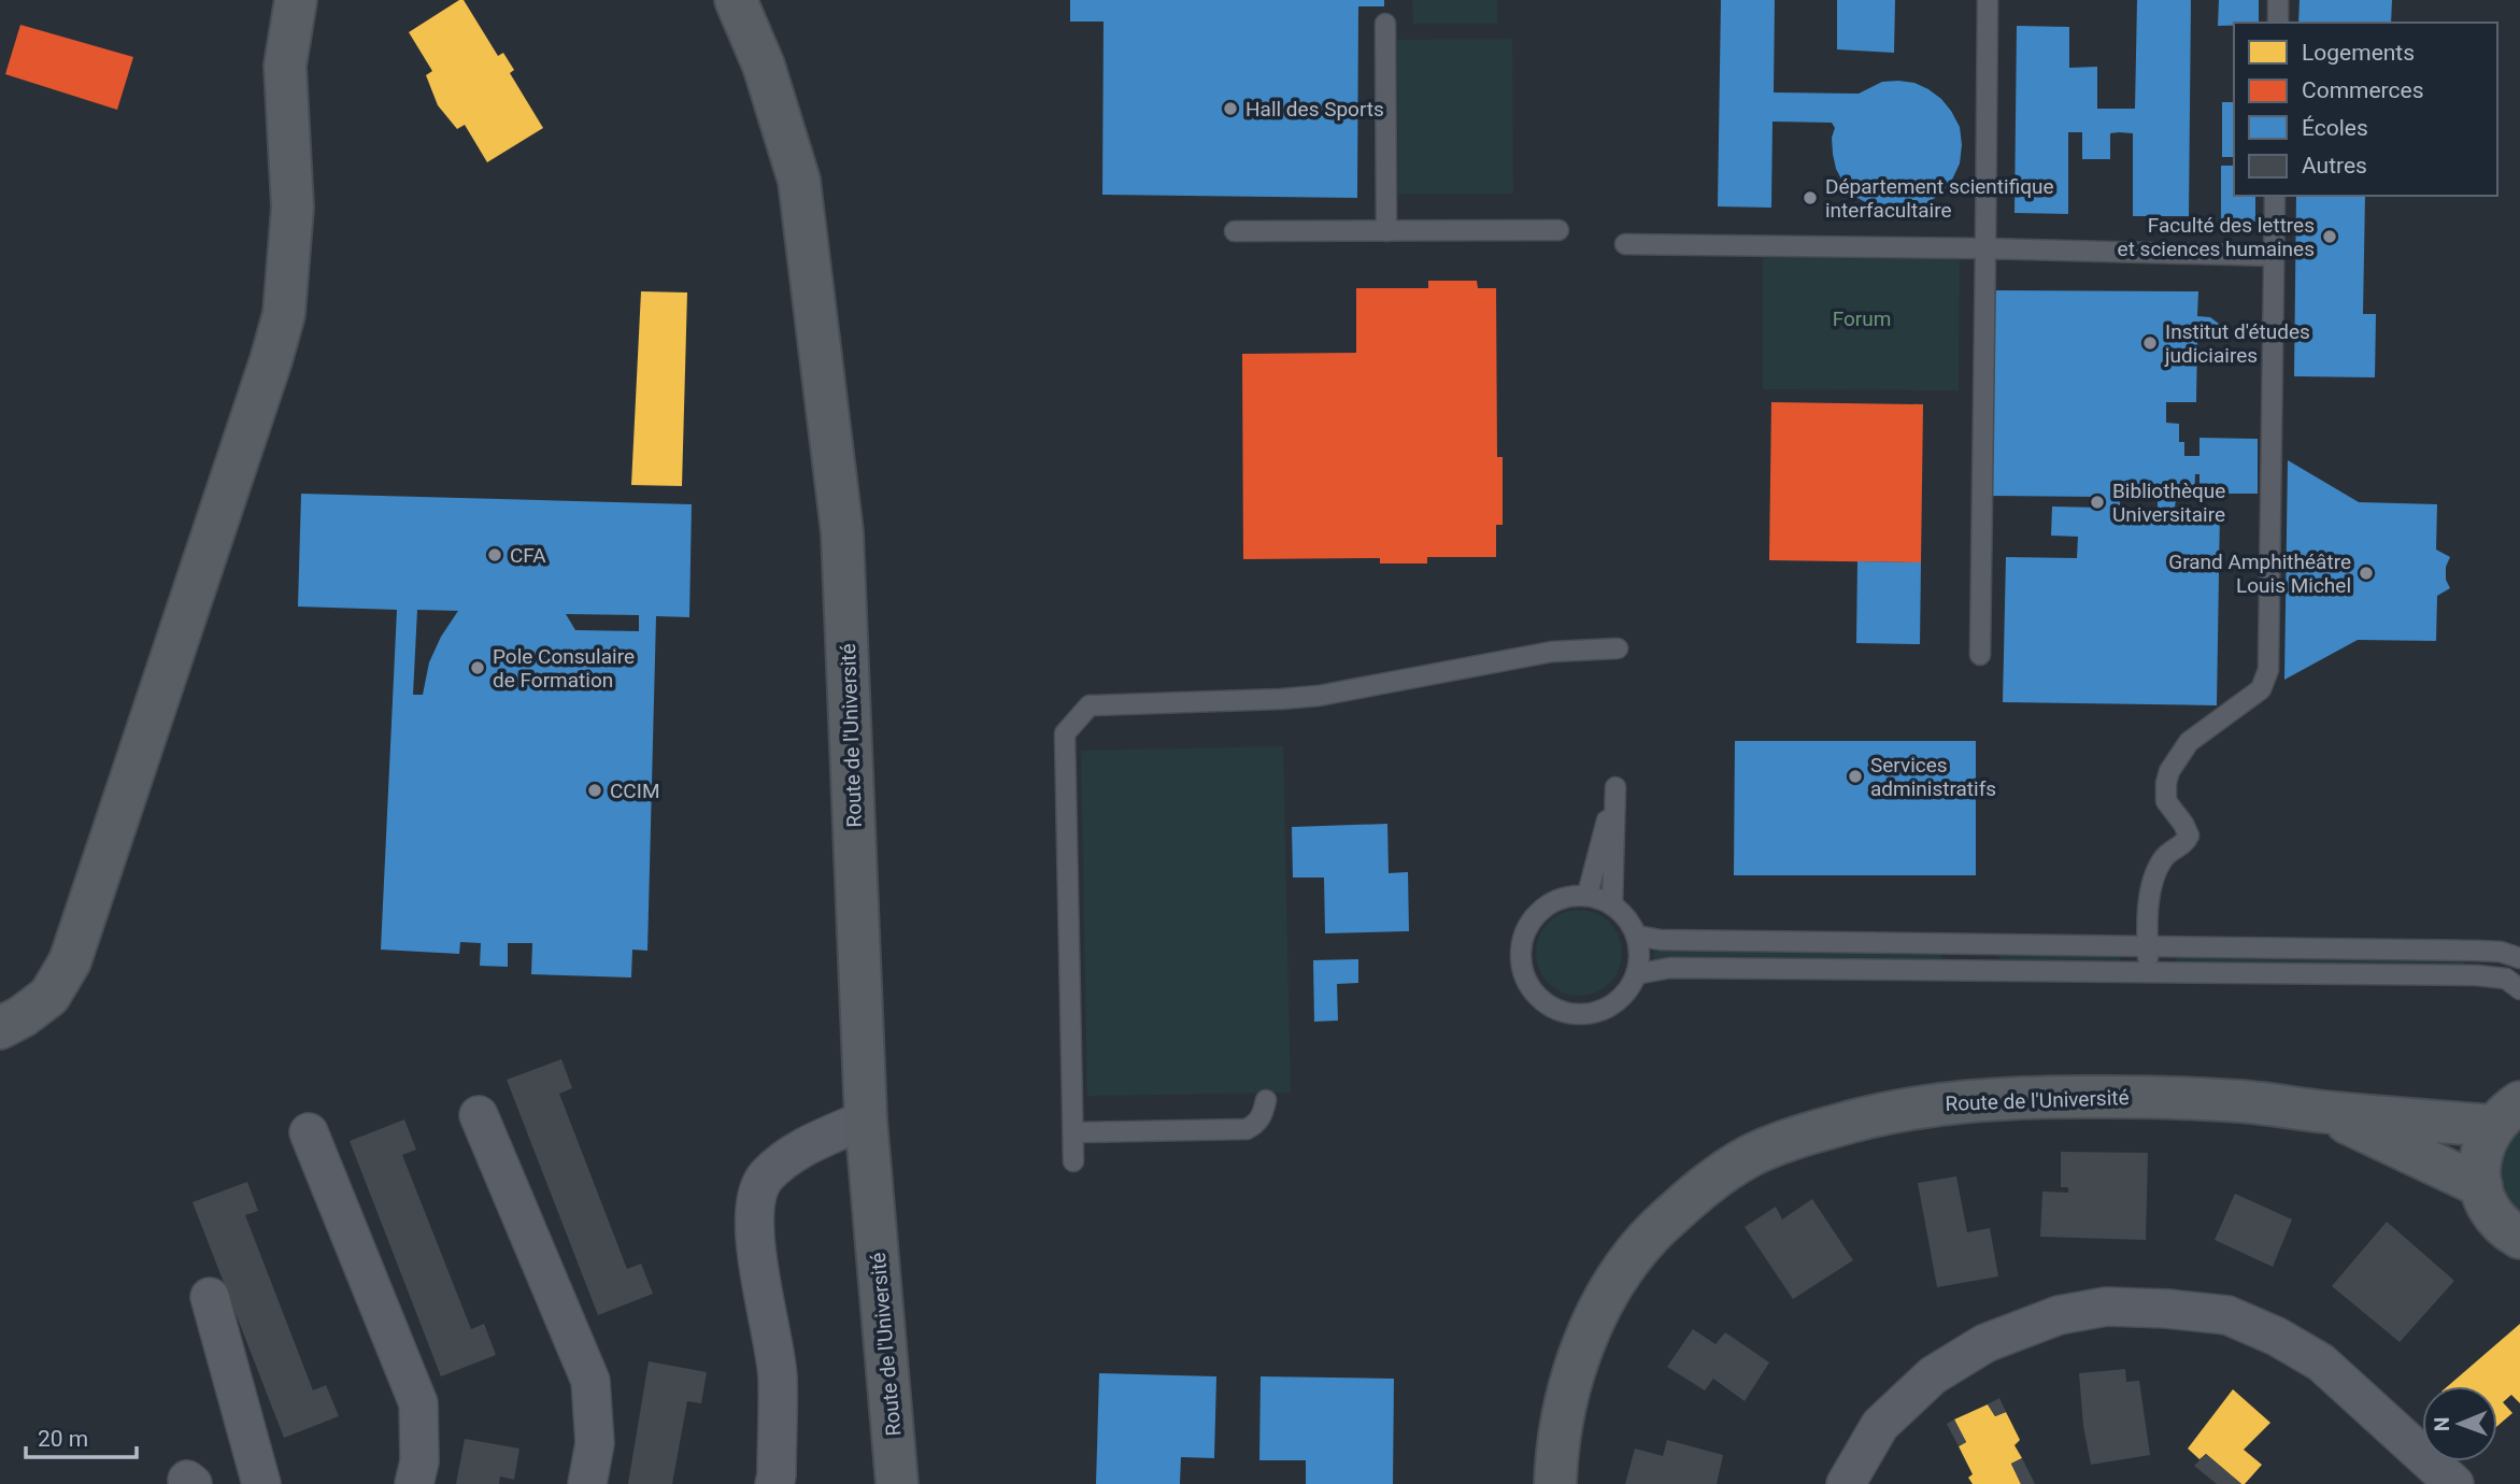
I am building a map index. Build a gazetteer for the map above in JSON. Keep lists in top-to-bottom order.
{
  "streets": {
    "main road": ["Route de l'Université"]
  },
  "parks": ["Forum"],
  "places": [
    "Hall des Sports",
    "Département scientifique interfacultaire",
    "Faculté des lettres et sciences humaines",
    "Institut d'études judiciaires",
    "Bibliothèque Universitaire",
    "CFA",
    "Grand Amphithéâtre Louis Michel",
    "Pole Consulaire de Formation",
    "Services administratifs",
    "CCIM"
  ],
  "legend": [
    "Logements",
    "Commerces",
    "Écoles",
    "Autres"
  ],
  "scale_bar": "20 m",
  "north": "left"
}
